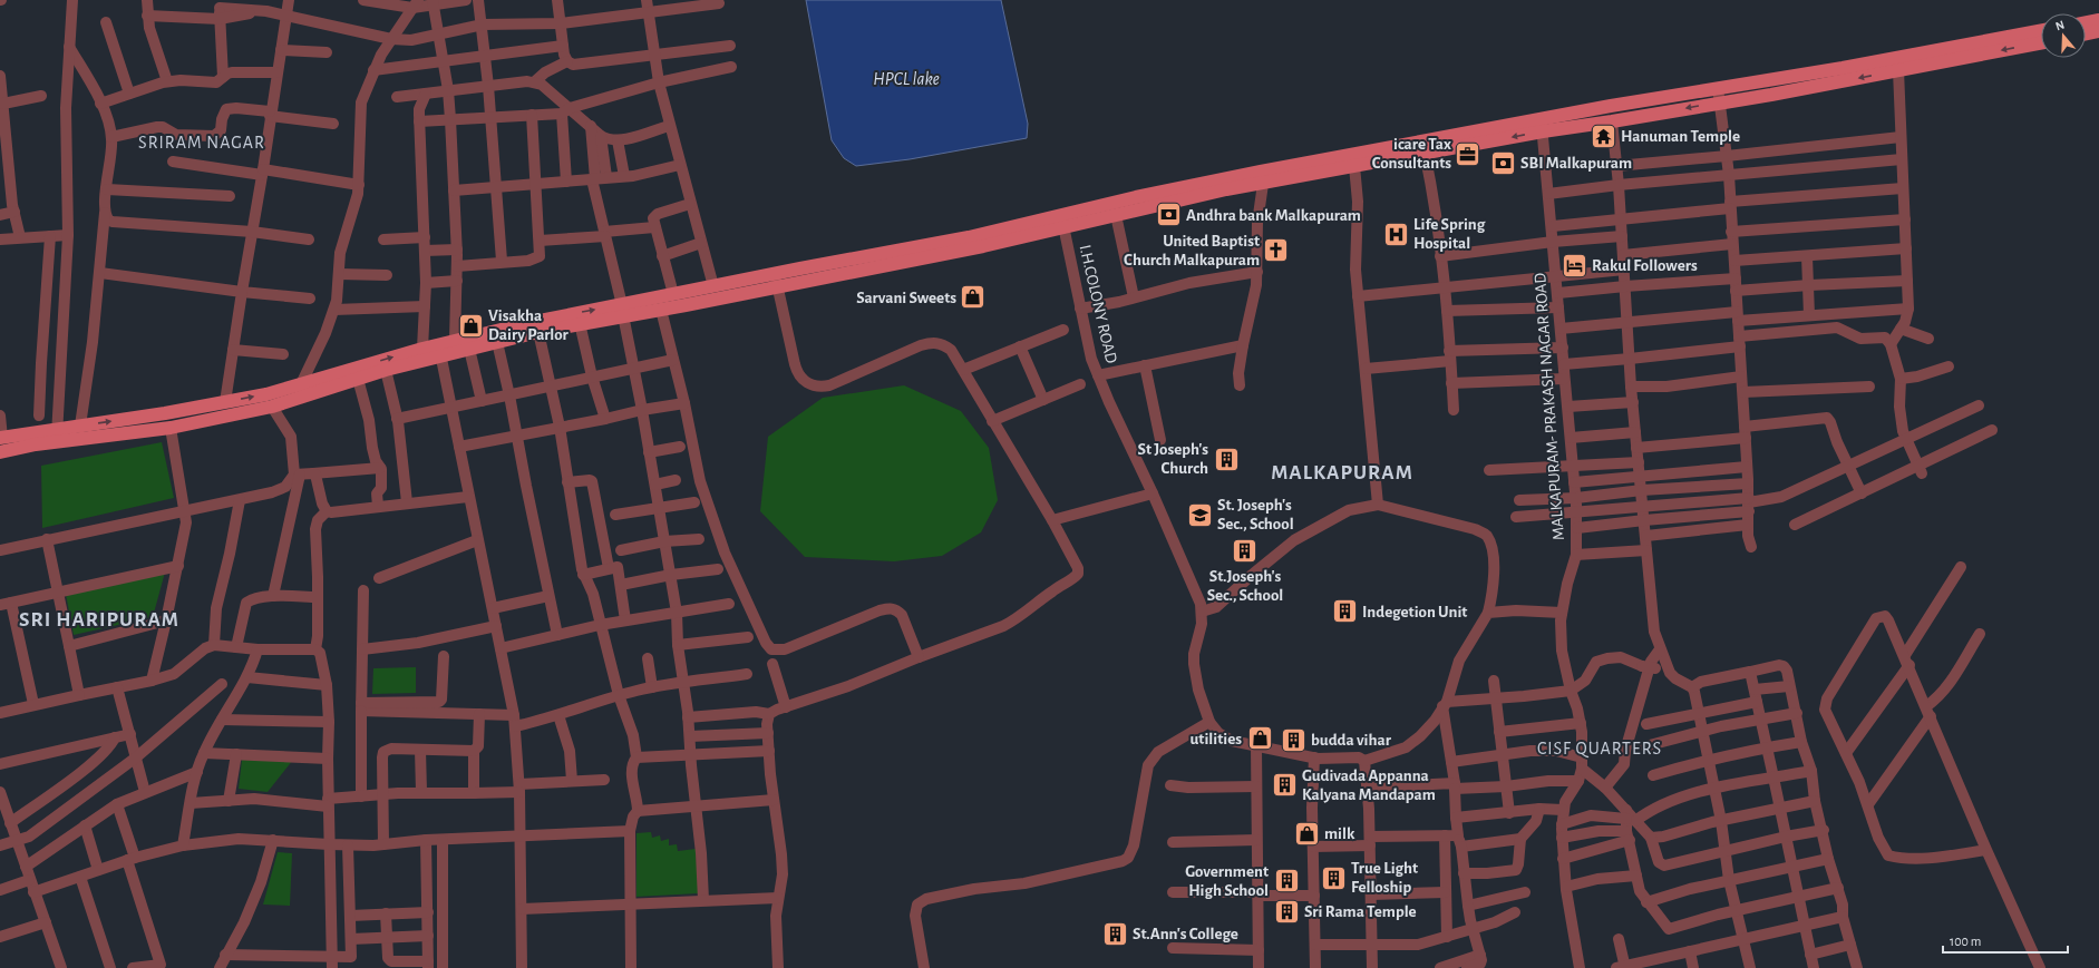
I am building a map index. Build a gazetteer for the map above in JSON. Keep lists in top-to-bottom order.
{
  "streets": {
    "street": ["I.H.COLONY ROAD", "MALKAPURAM- PRAKASH NAGAR ROAD"]
  },
  "districts": [
    "SRIRAM NAGAR",
    "MALKAPURAM",
    "SRI HARIPURAM",
    "CISF QUARTERS"
  ],
  "water": ["HPCL lake"],
  "places": {
    "temple": ["Hanuman Temple"],
    "office": ["icare Tax Consultants"],
    "bank": ["SBI Malkapuram", "Andhra bank Malkapuram"],
    "hospital": ["Life Spring Hospital"],
    "church": ["United Baptist Church Malkapuram"],
    "hotel": ["Rakul Followers"],
    "shop": [
      "Sarvani Sweets",
      "Visakha Dairy Parlor",
      "utilities",
      "milk"
    ],
    "building": [
      "St Joseph's Church",
      "St.Joseph's Sec., School",
      "Indegetion Unit",
      "budda vihar",
      "Gudivada Appanna Kalyana Mandapam",
      "True Light Felloship",
      "Government High School",
      "Sri Rama Temple",
      "St.Ann's College"
    ],
    "school or university": ["St. Joseph's Sec., School"]
  },
  "scale_bar": "100 m",
  "north": "top"
}
